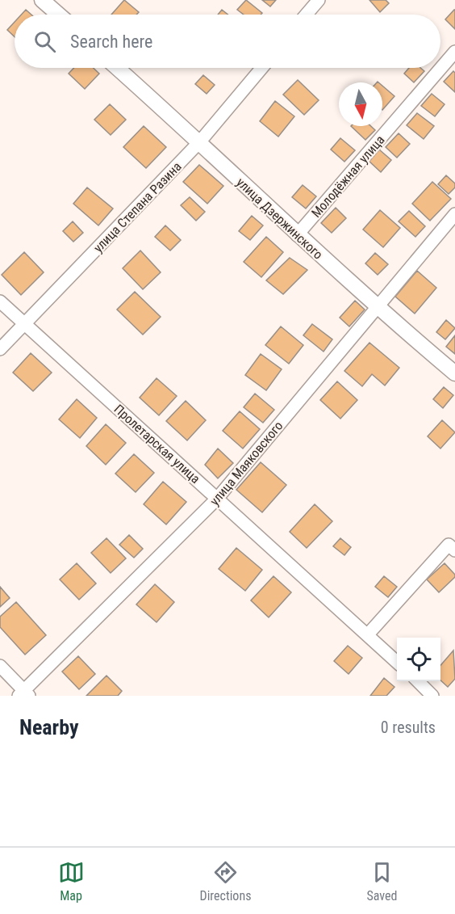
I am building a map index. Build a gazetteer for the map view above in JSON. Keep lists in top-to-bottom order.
{
  "streets": {
    "street": [
      "Молодёжная улица",
      "улица Степана Разина",
      "улица Дзержинского",
      "Пролетарская улица",
      "улица Маяковского"
    ]
  },
  "crossings": [
    ["Молодёжная улица", "улица Дзержинского"],
    ["улица Степана Разина", "улица Дзержинского"],
    ["улица Степана Разина", "Пролетарская улица"],
    ["улица Дзержинского", "улица Маяковского"],
    ["Пролетарская улица", "улица Маяковского"]
  ],
  "north": "bottom",
  "page": {
    "search": "Search here",
    "heading": ["Nearby", "0 results"],
    "nav": ["Map", "Directions", "Saved"]
  }
}
